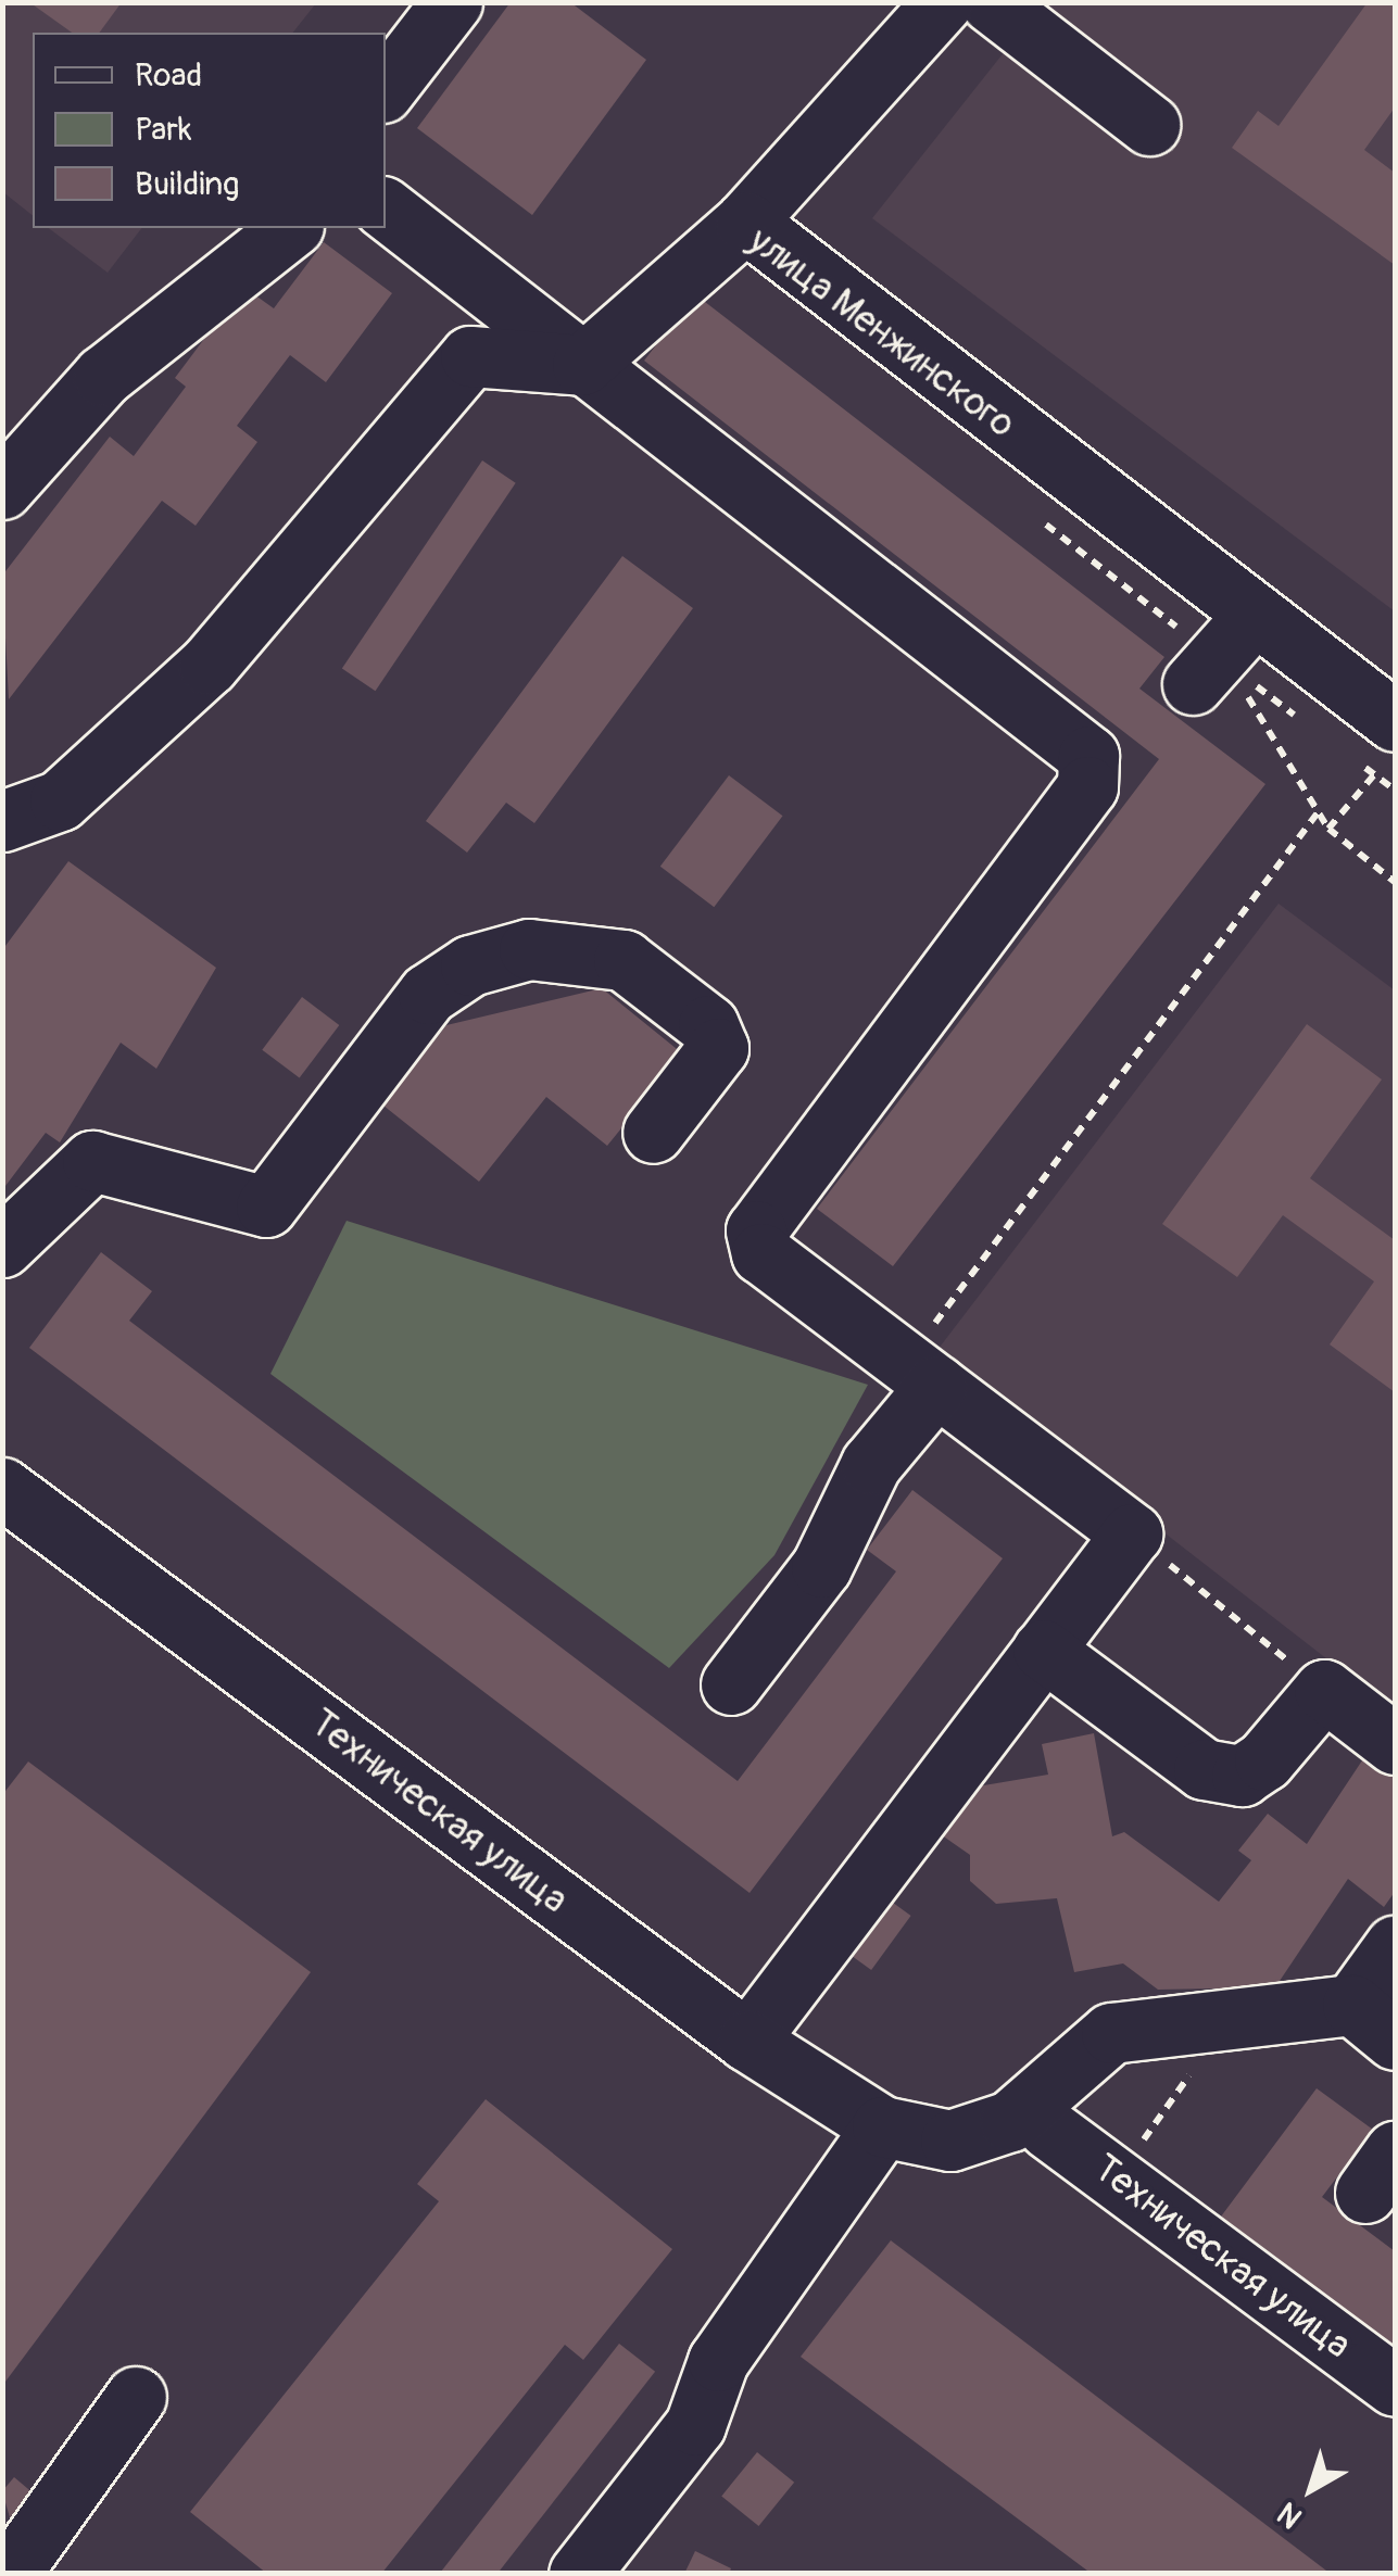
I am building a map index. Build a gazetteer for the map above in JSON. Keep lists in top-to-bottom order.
{
  "streets": {
    "street": ["улица Менжинского", "Техническая улица"]
  },
  "legend": ["Road", "Park", "Building"],
  "north": "bottom left"
}
